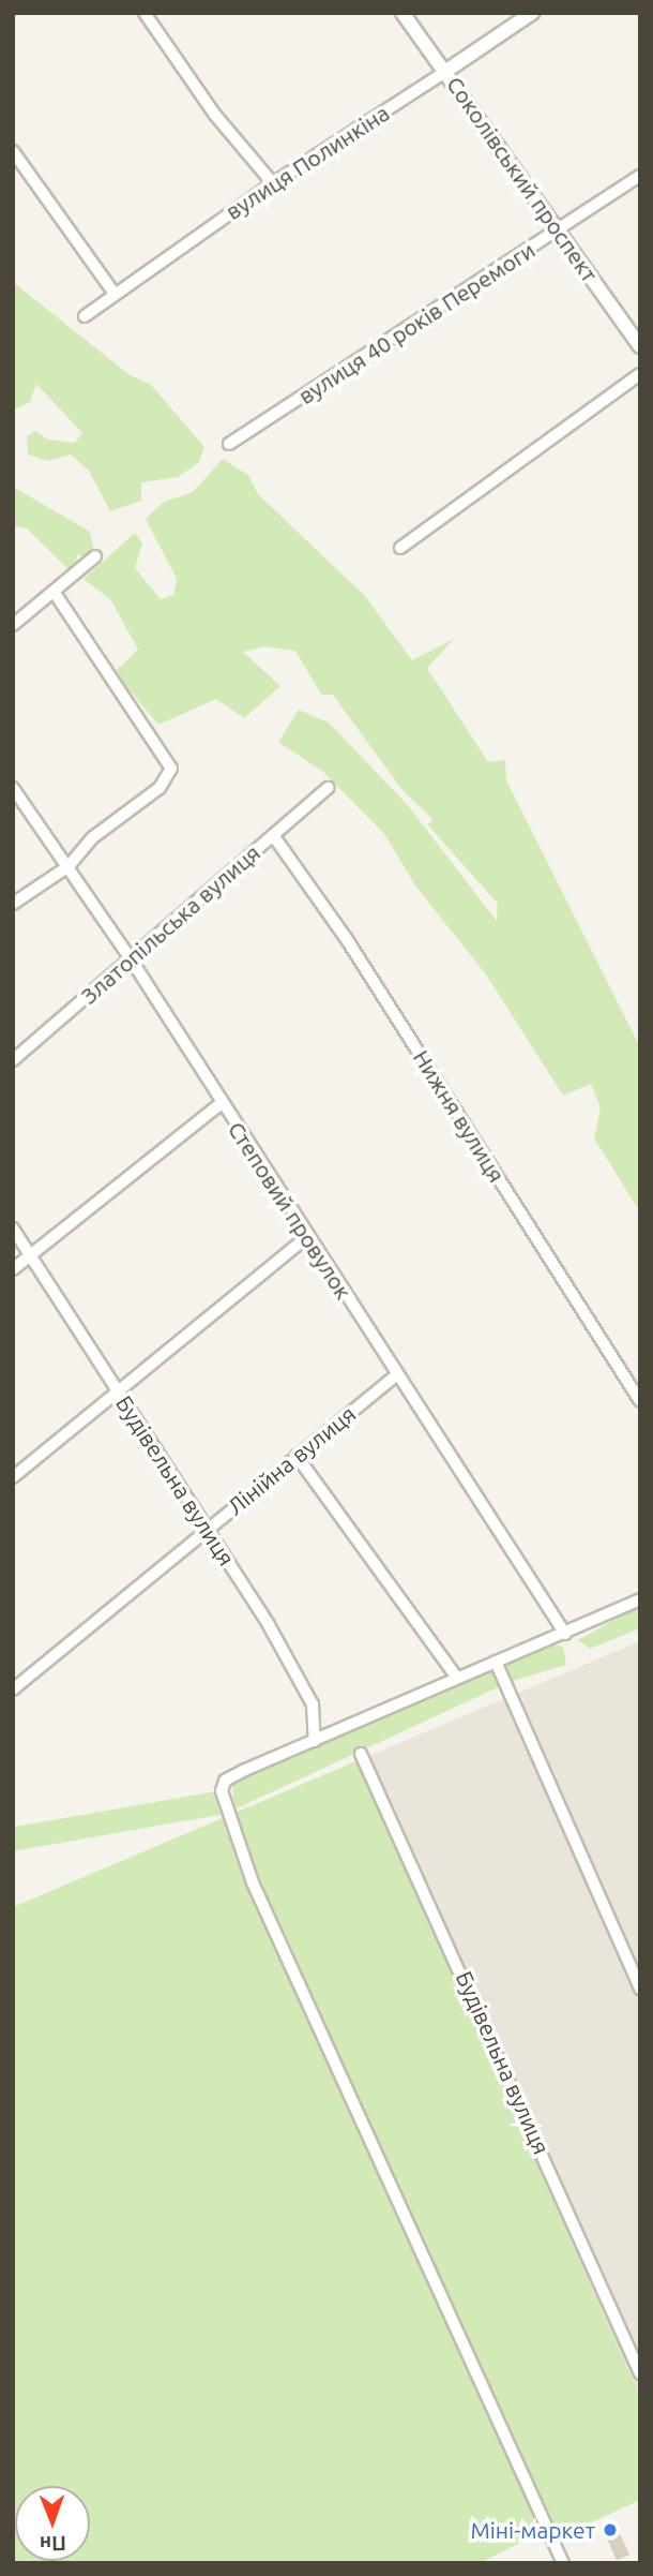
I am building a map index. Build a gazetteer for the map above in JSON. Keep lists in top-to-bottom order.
{
  "streets": {
    "street": [
      "вулиця Полинкіна",
      "Соколівський проспект",
      "вулиця 40 років Перемоги",
      "Златопільська вулиця",
      "Нижня вулиця",
      "Степовий провулок",
      "Лінійна вулиця",
      "Будівельна вулиця"
    ]
  },
  "crossings": [
    ["вулиця Полинкіна", "Соколівський проспект"],
    ["Соколівський проспект", "вулиця 40 років Перемоги"],
    ["Златопільська вулиця", "Нижня вулиця"],
    ["Златопільська вулиця", "Степовий провулок"],
    ["Степовий провулок", "Лінійна вулиця"],
    ["Лінійна вулиця", "Будівельна вулиця"]
  ],
  "places": ["Міні-маркет"],
  "north": "bottom"
}
